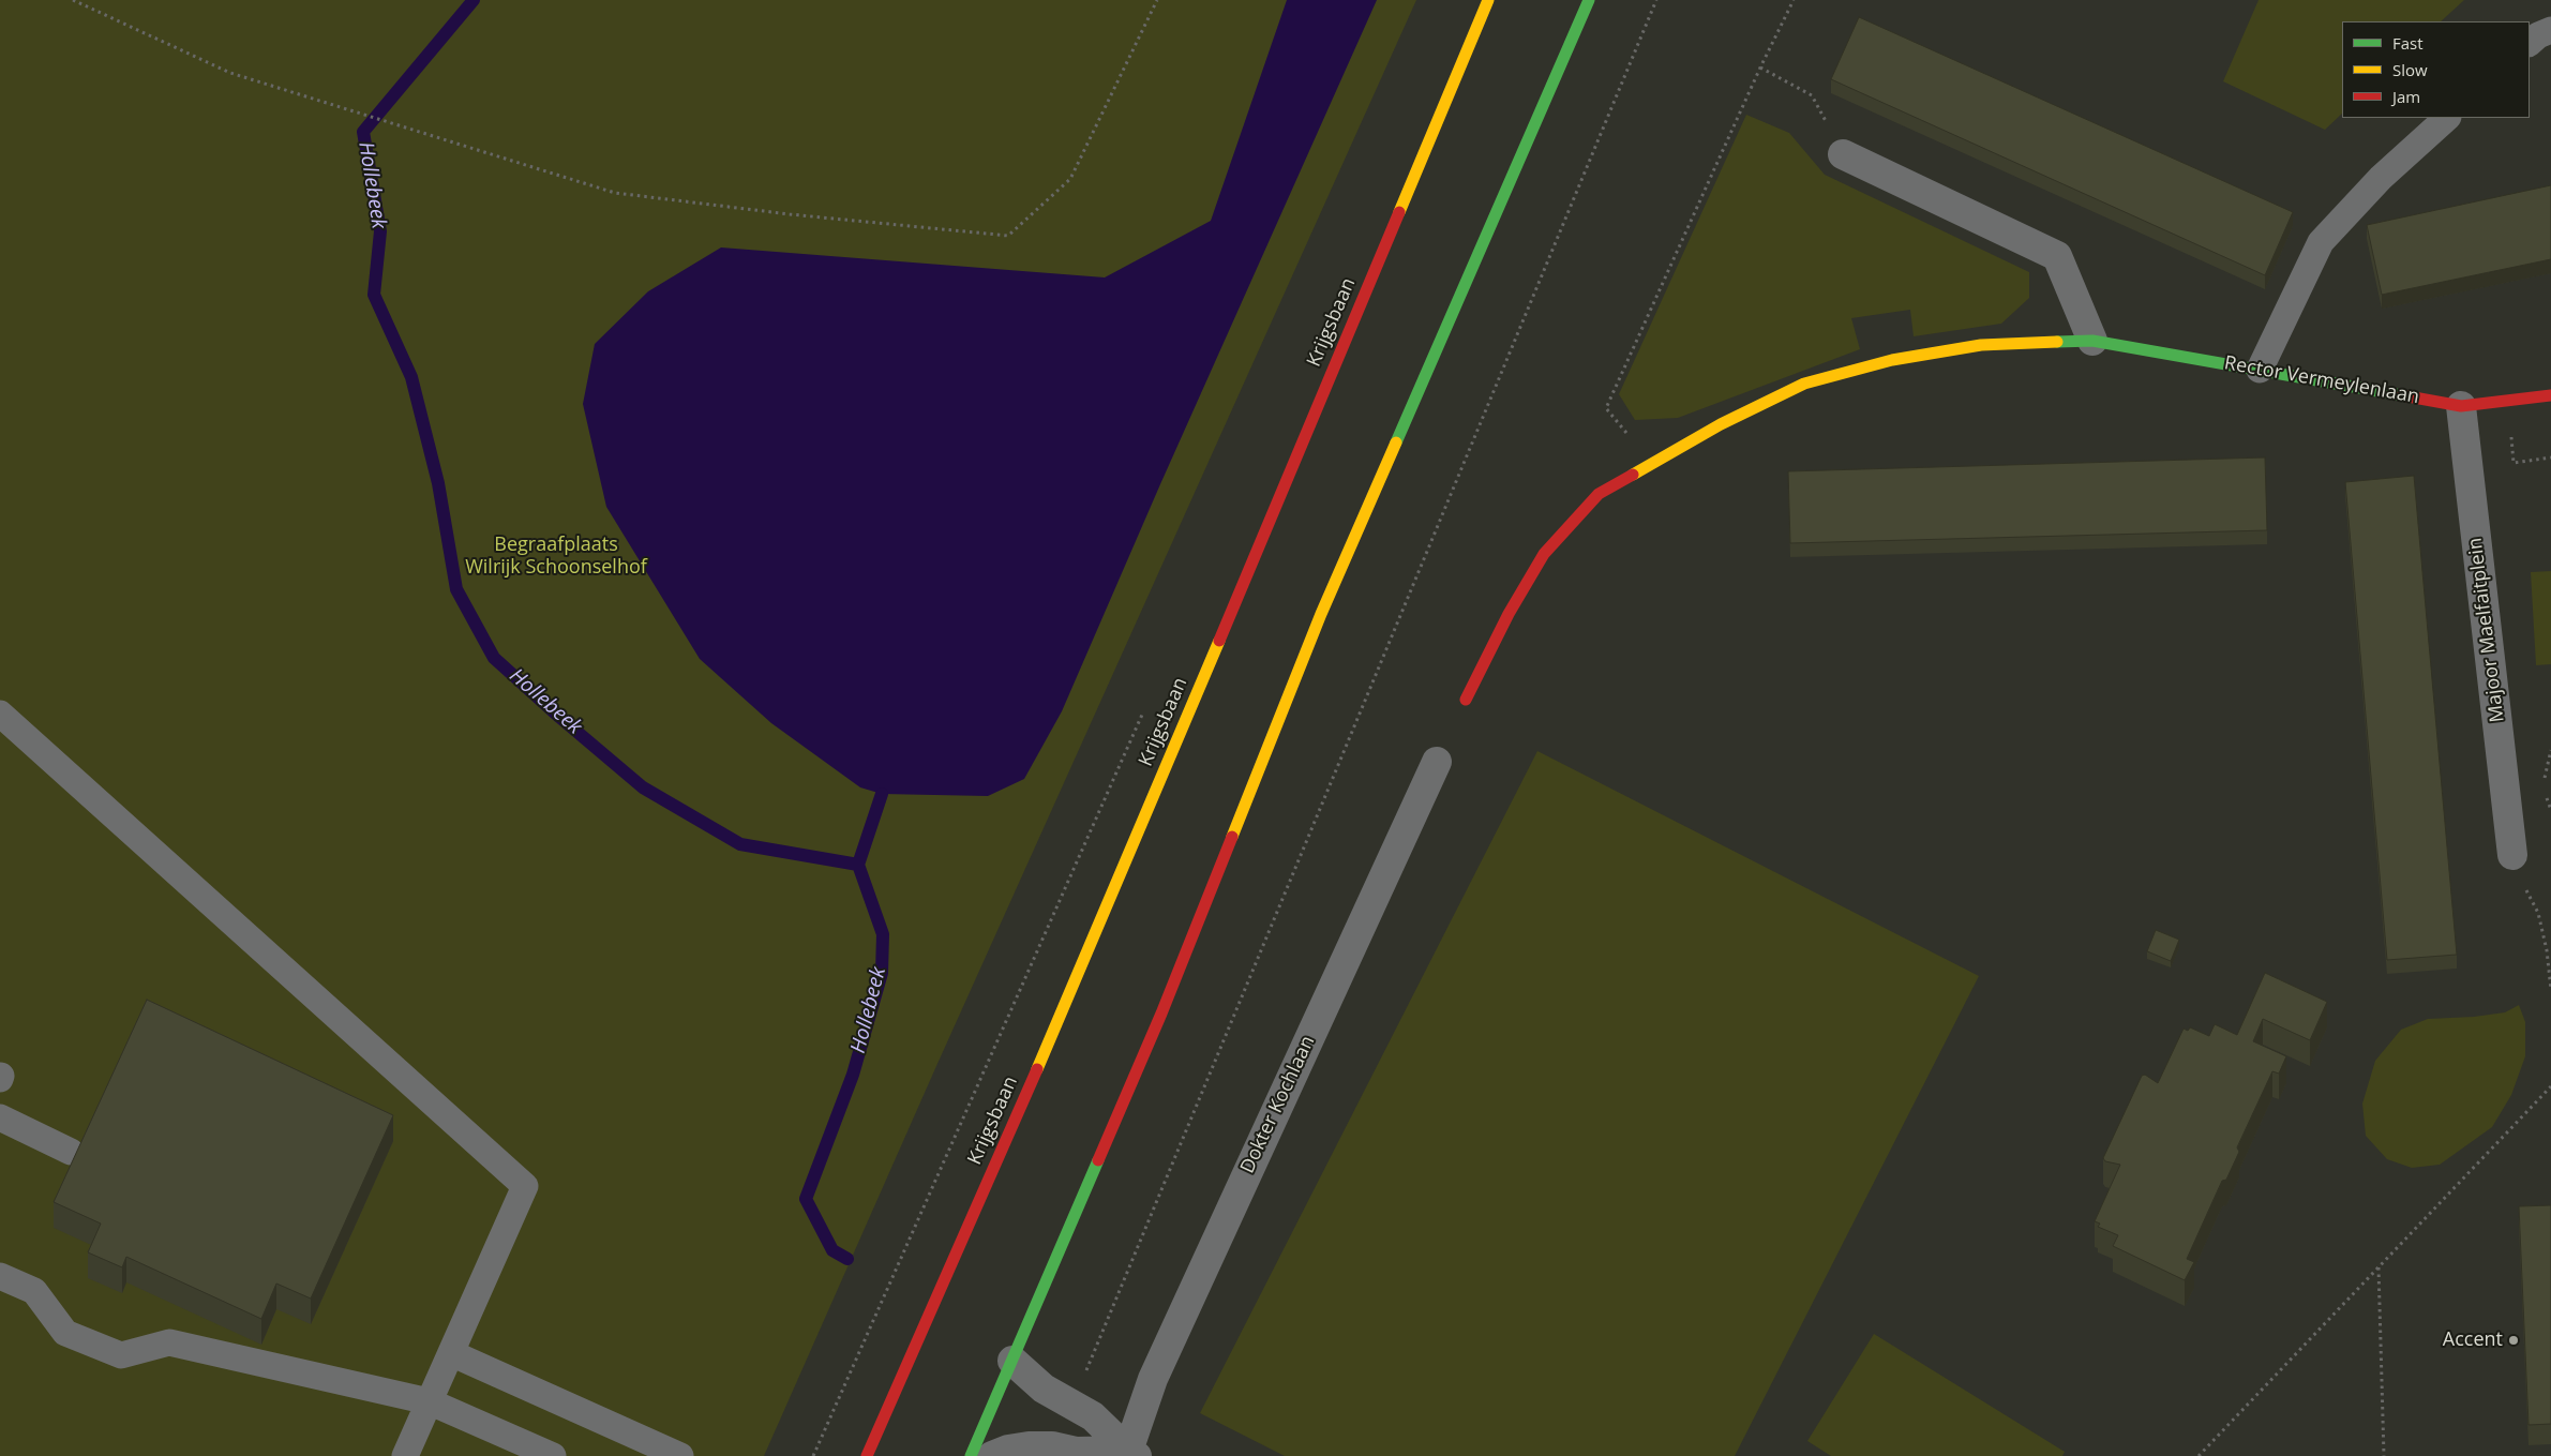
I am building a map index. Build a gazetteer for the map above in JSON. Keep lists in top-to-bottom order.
{
  "streets": {
    "main road": ["Krijgsbaan", "Rector Vermeylenlaan"],
    "street": ["Majoor Maelfaitplein", "Dokter Kochlaan"]
  },
  "crossings": [
    ["Rector Vermeylenlaan", "Majoor Maelfaitplein"]
  ],
  "water": ["Hollebeek"],
  "parks": ["Begraafplaats Wilrijk Schoonselhof"],
  "places": ["Accent"],
  "legend": ["Fast", "Slow", "Jam"]
}
